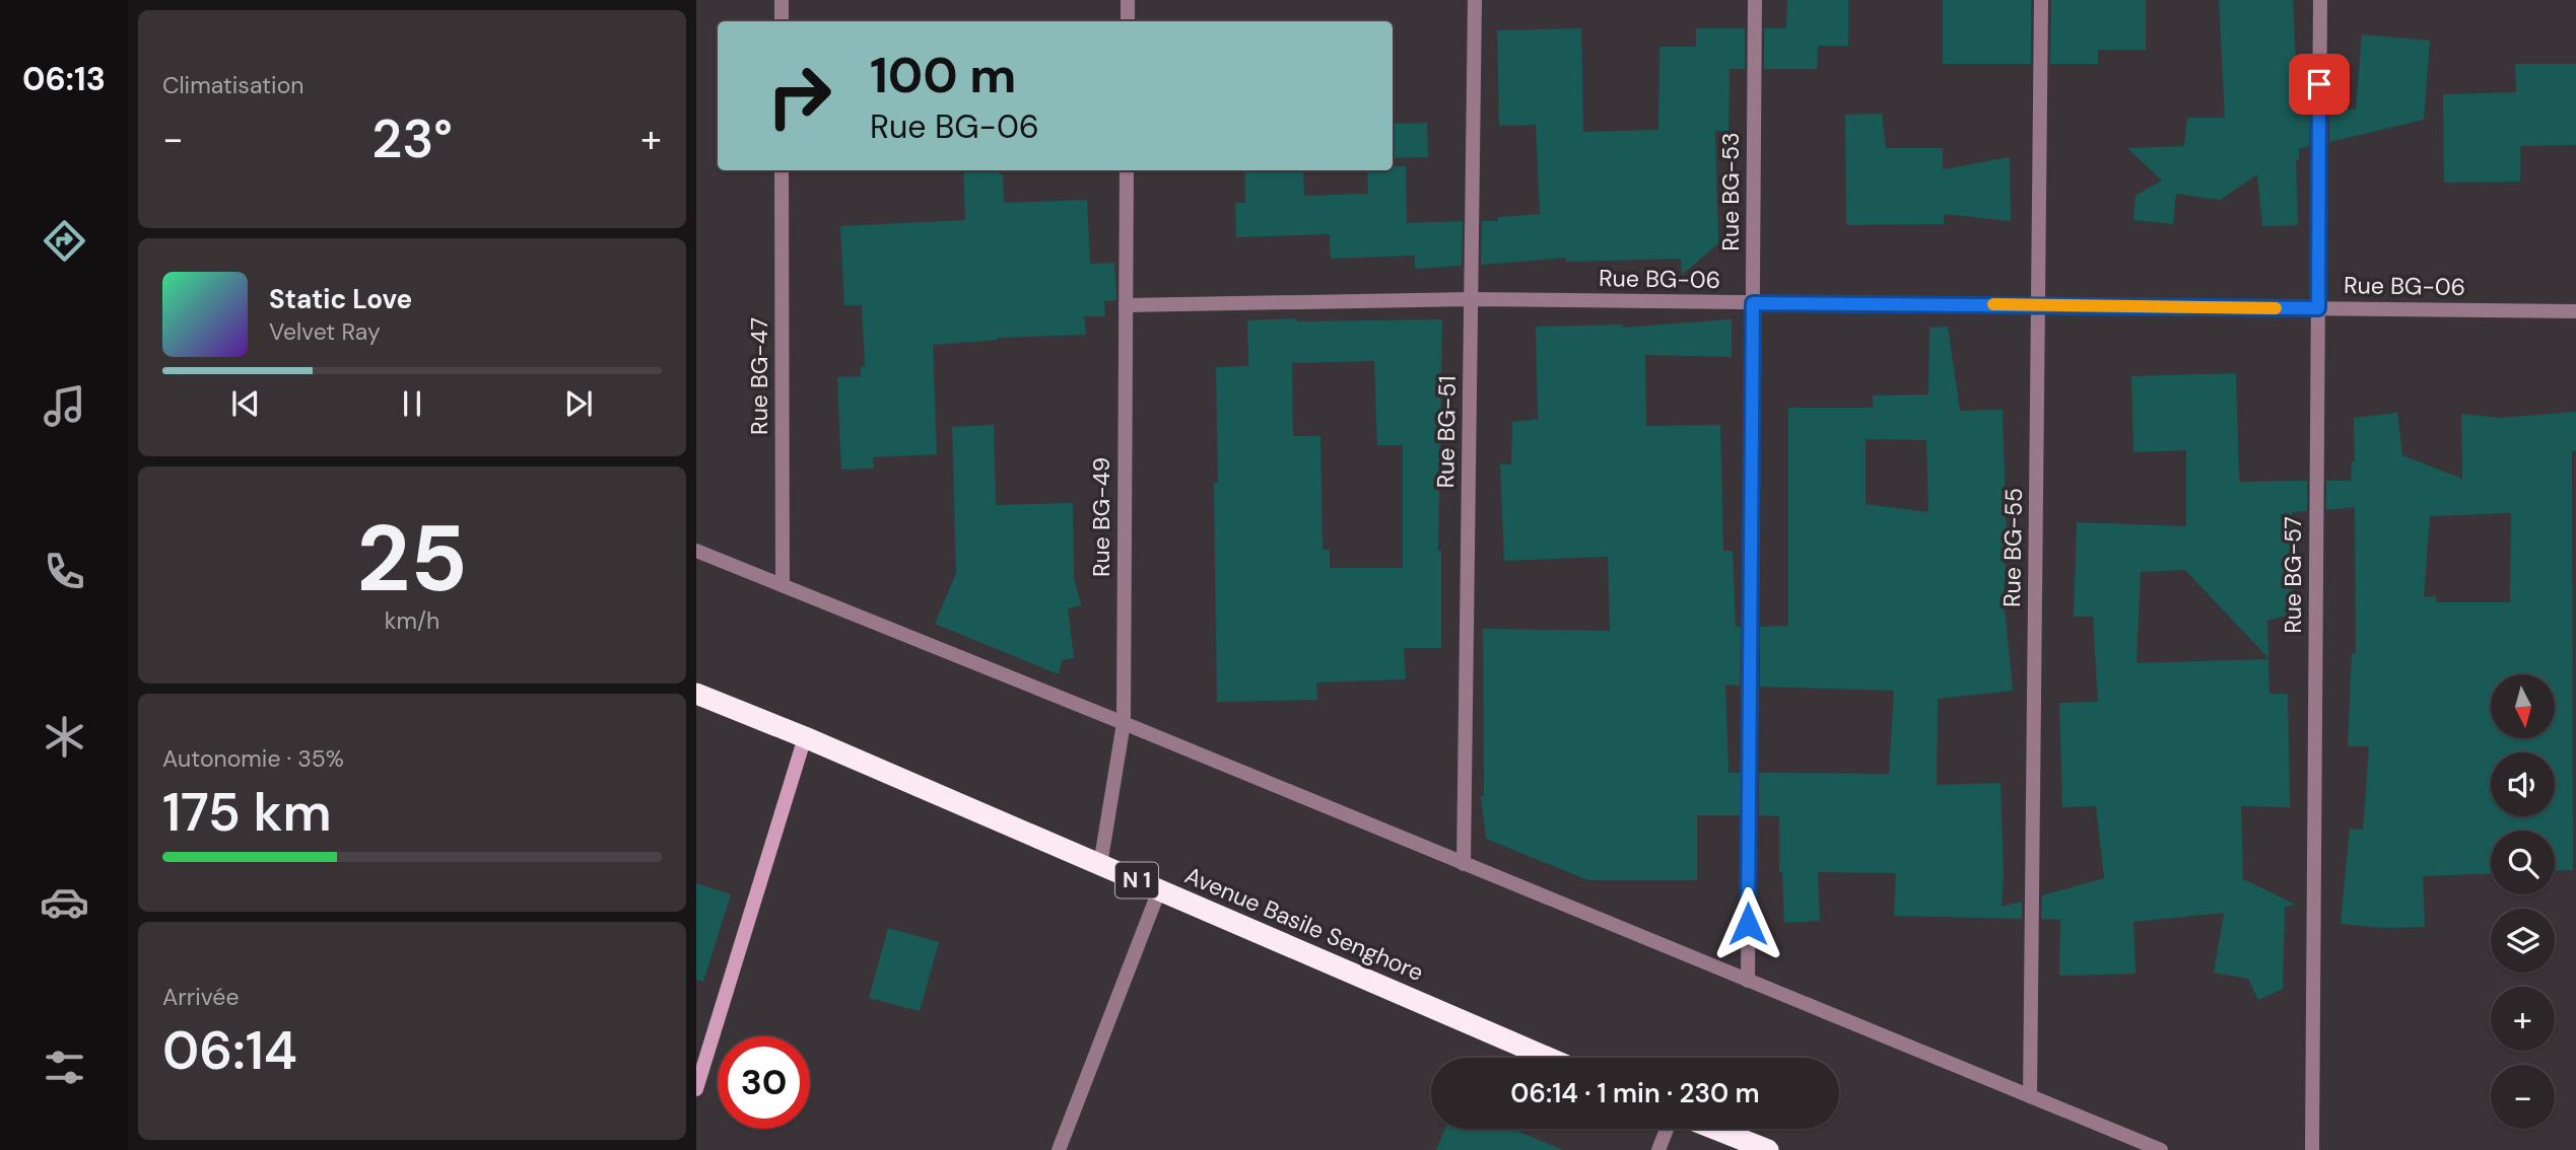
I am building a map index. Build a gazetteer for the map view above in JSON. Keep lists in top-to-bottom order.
{
  "streets": {
    "highway": ["N 1", "Avenue Basile Senghore"],
    "street": [
      "Rue BG-53",
      "Rue BG-06",
      "Rue BG-47",
      "Rue BG-51",
      "Rue BG-49",
      "Rue BG-55",
      "Rue BG-57"
    ]
  },
  "crossings": [
    ["Rue BG-53", "Rue BG-06"],
    ["Rue BG-06", "Rue BG-51"],
    ["Rue BG-06", "Rue BG-49"],
    ["Rue BG-06", "Rue BG-55"],
    ["Rue BG-06", "Rue BG-57"],
    ["Rue BG-49", "Avenue Basile Senghore"]
  ],
  "north": "bottom",
  "page": {
    "tabs": "06:13",
    "tile": [
      "Climatisation",
      ["25", "km/h"],
      ["Autonomie · 35%", "175 km"],
      ["Arrivée", "06:14"]
    ],
    "turn": ["100 m", "Rue BG-06"],
    "heat": ["−", "23°", "+"],
    "song": ["Static Love", "Velvet Ray"],
    "map_buttons": ["+", "−"],
    "limit": "30",
    "trip": "06:14 · 1 min · 230 m"
  }
}
